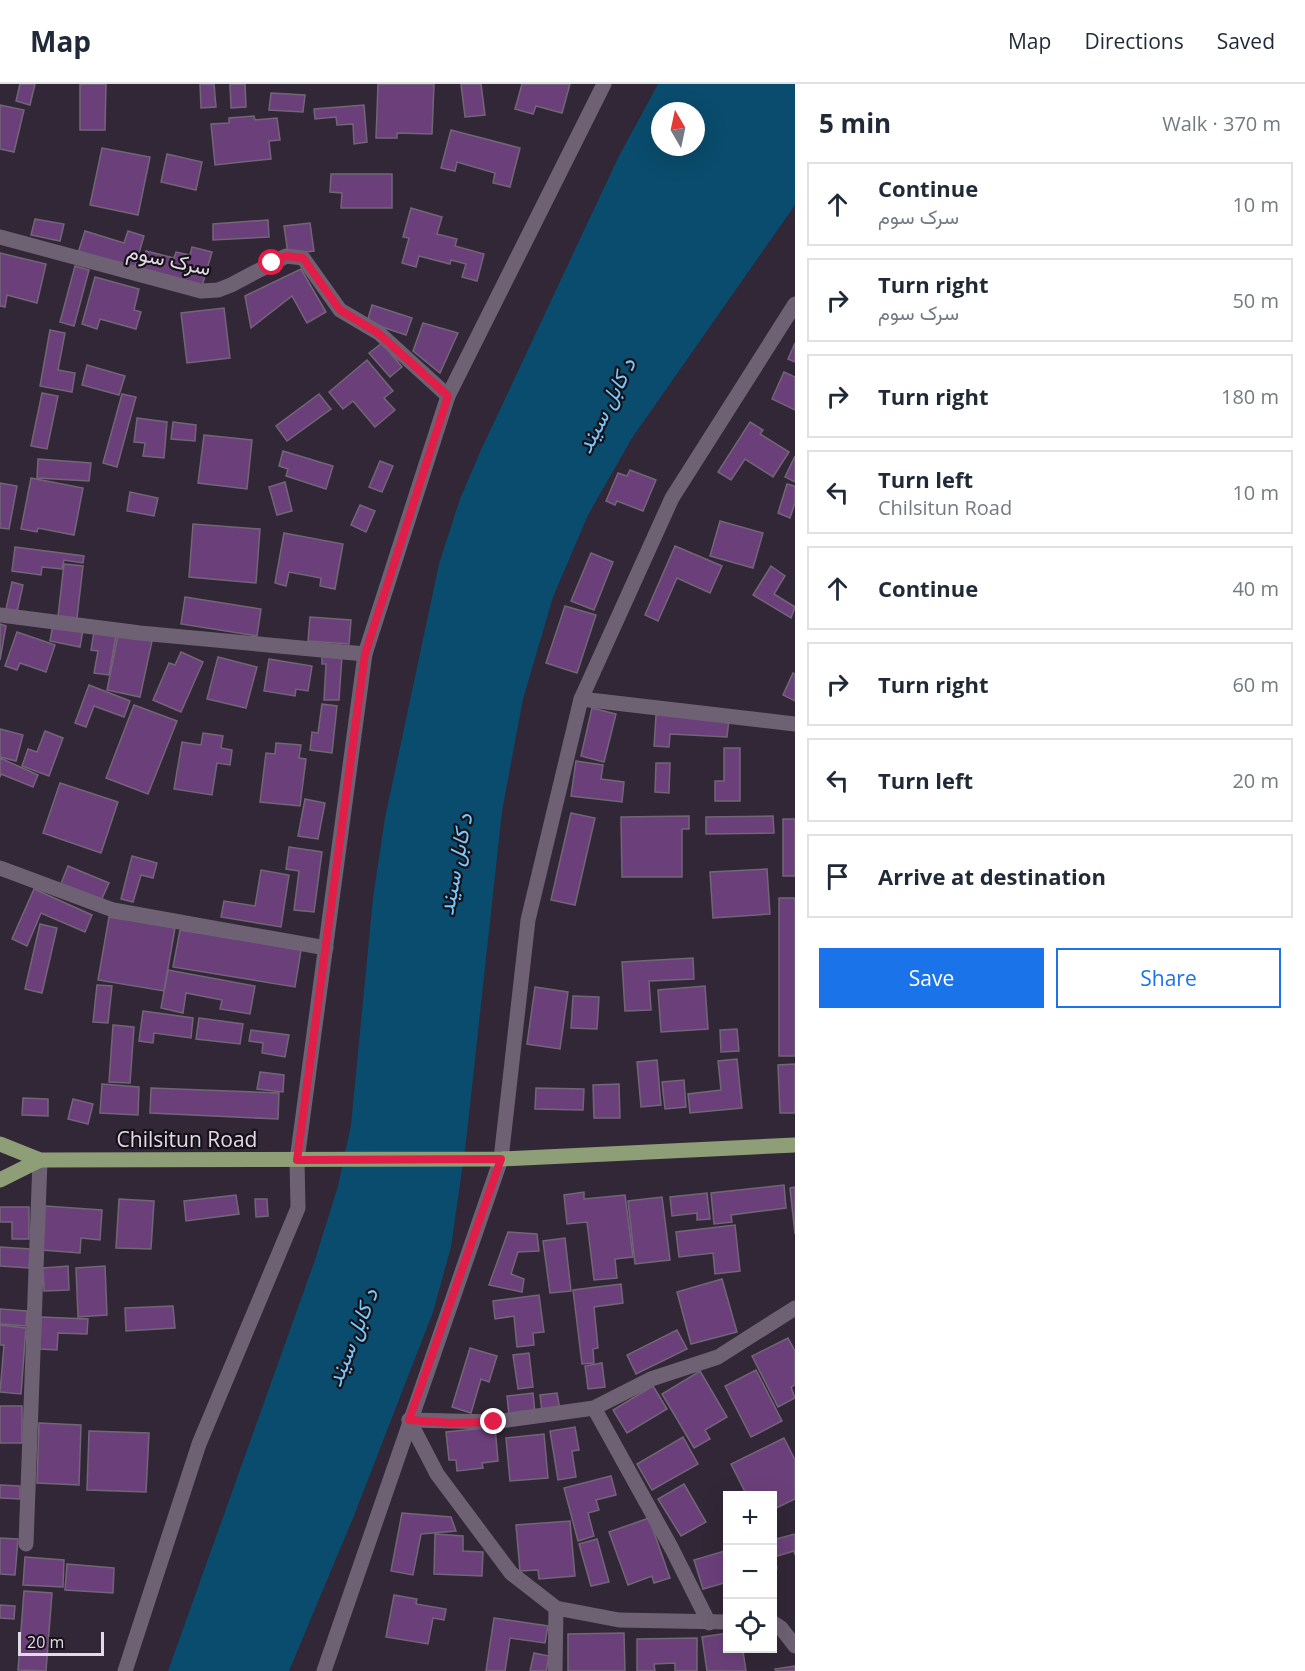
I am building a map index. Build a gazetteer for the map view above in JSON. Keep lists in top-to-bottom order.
{
  "streets": {
    "main road": ["Chilsitun Road"],
    "street": ["سرک سوم"]
  },
  "water": ["د کابل سيند"],
  "scale_bar": "20 m",
  "north": "top",
  "page": {
    "header": "Map",
    "nav": ["Map", "Directions", "Saved"],
    "heading": ["5 min", "Walk · 370 m"],
    "list": [
      ["Continue", "سرک سوم", "10 m"],
      ["Turn right", "سرک سوم", "50 m"],
      ["Turn right", "180 m"],
      ["Turn left", "Chilsitun Road", "10 m"],
      ["Continue", "40 m"],
      ["Turn right", "60 m"],
      ["Turn left", "20 m"],
      "Arrive at destination"
    ],
    "buttons": ["Save", "Share"],
    "map_buttons": ["+", "−"],
    "scale": "20 m"
  }
}
